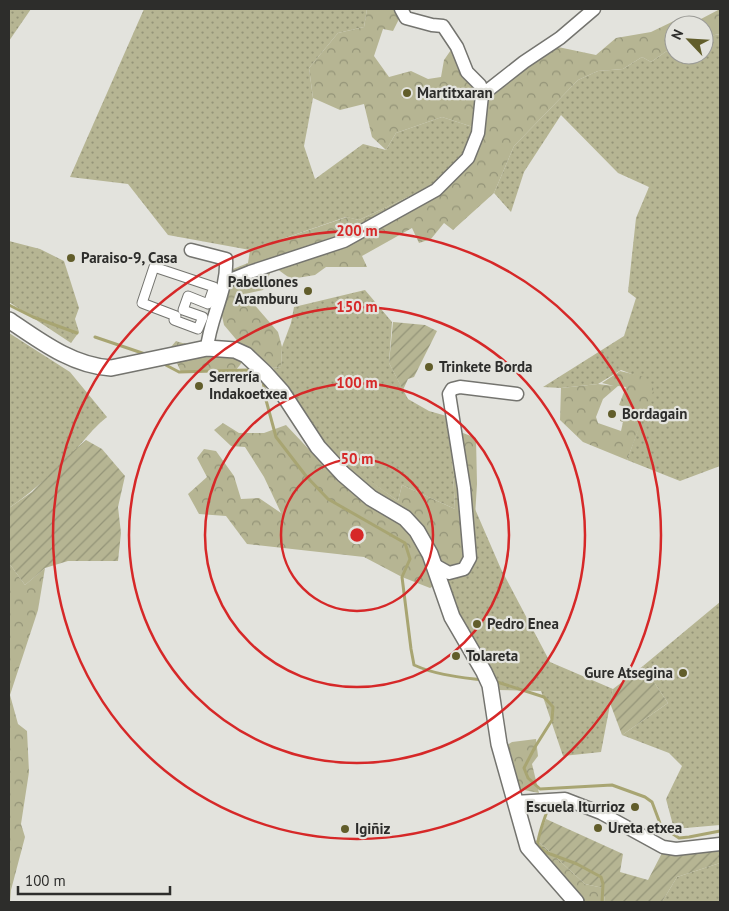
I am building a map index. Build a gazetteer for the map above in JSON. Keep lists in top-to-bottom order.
{
  "places": [
    "Martitxaran",
    "Paraiso-9, Casa",
    "Pabellones Aramburu",
    "Trinkete Borda",
    "Serrería Indakoetxea",
    "Bordagain",
    "Pedro Enea",
    "Tolareta",
    "Gure Atsegina",
    "Escuela Iturrioz",
    "Ureta etxea",
    "Igiñiz"
  ],
  "scale_bar": "100 m",
  "north": "top left",
  "rings": [
    "200 m",
    "150 m",
    "100 m",
    "50 m"
  ]
}
